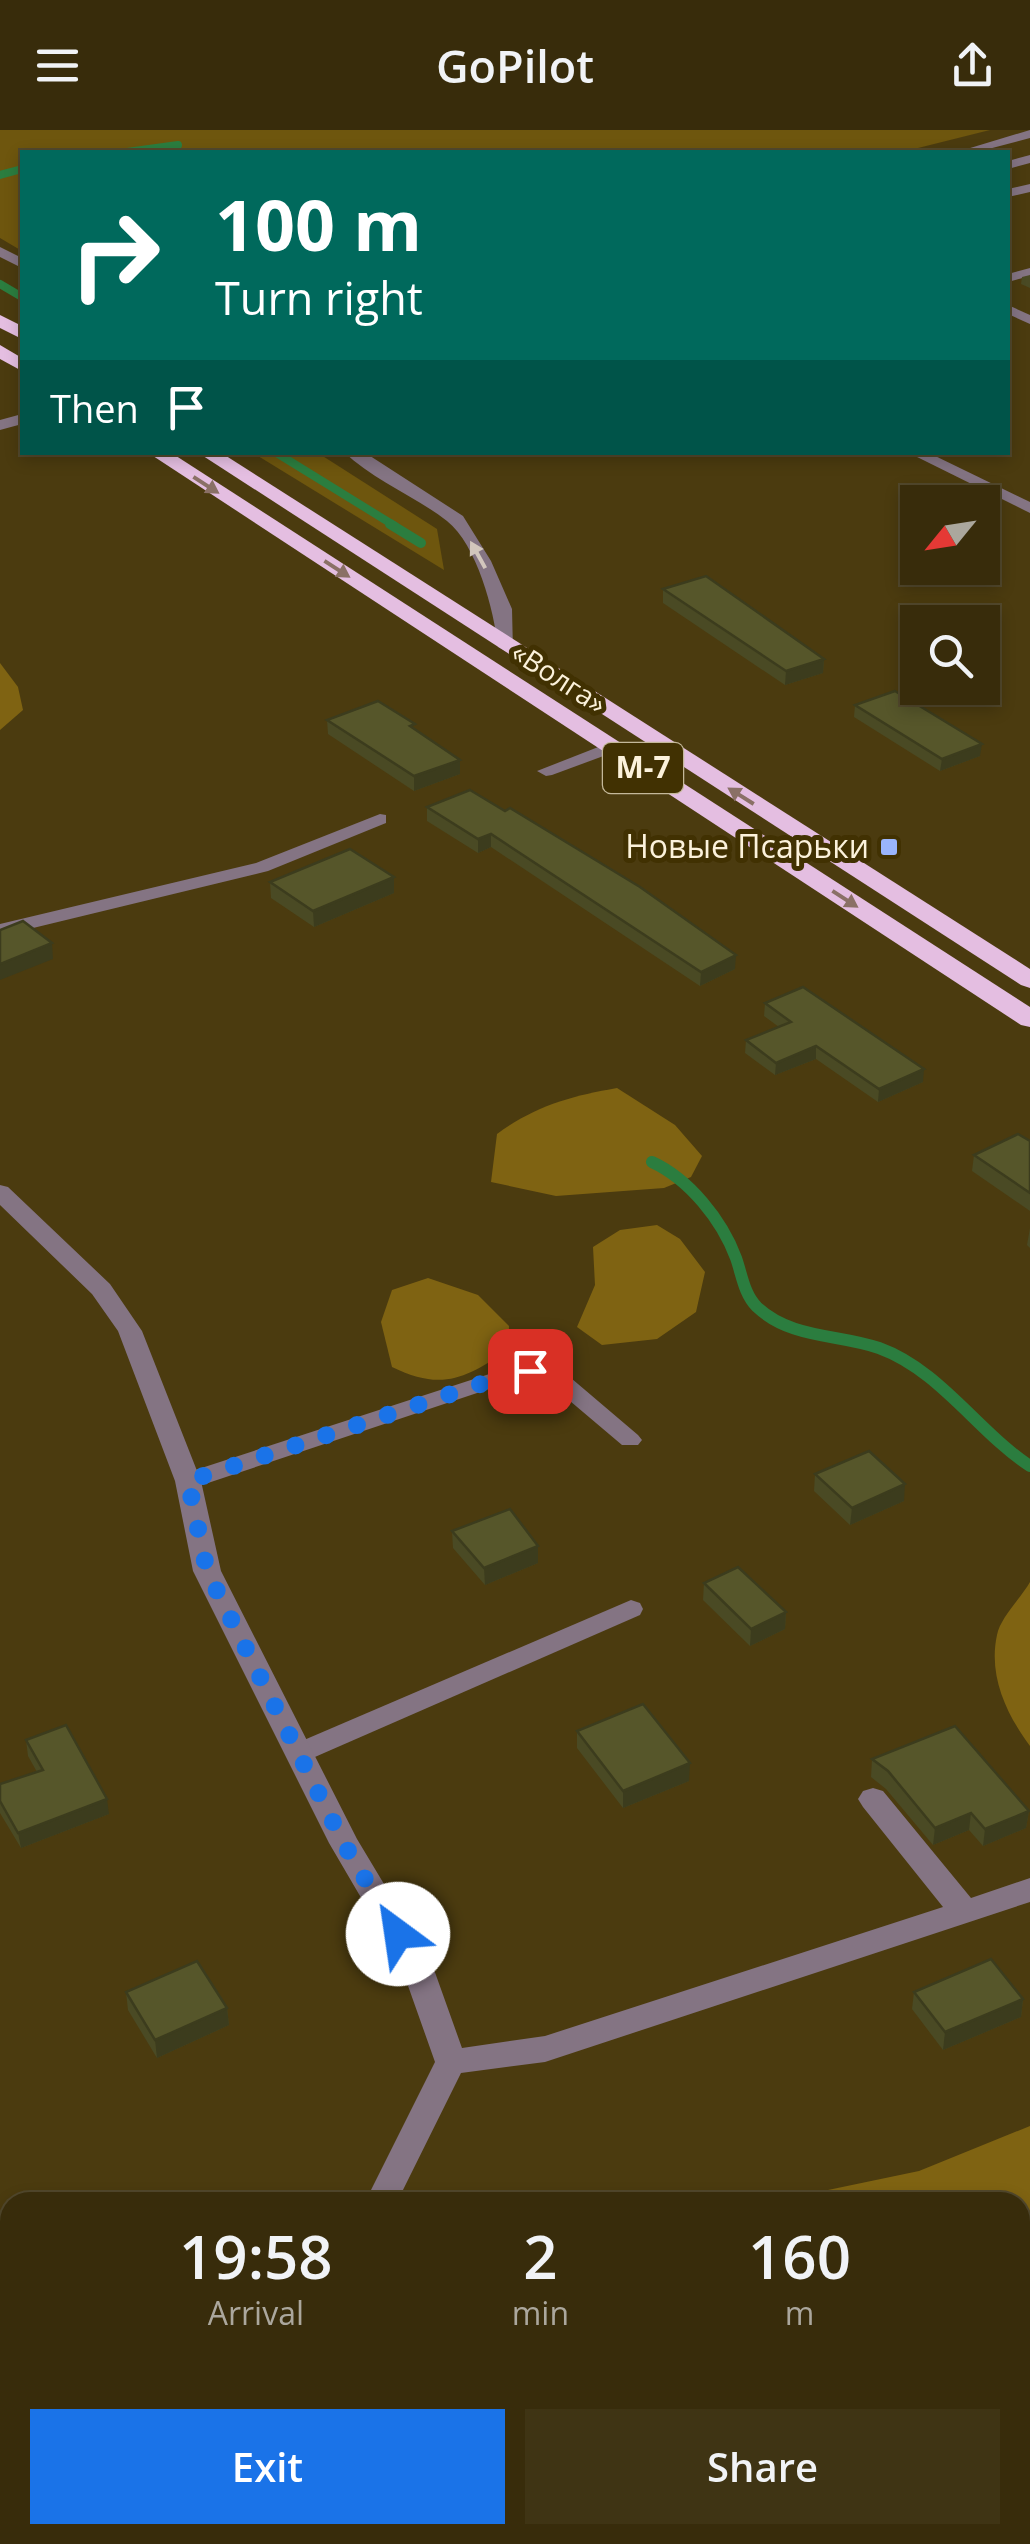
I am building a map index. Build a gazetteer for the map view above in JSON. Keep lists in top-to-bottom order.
{
  "streets": {
    "highway": ["«Волга»", "М-7"]
  },
  "places": {
    "transit": ["Новые Псарьки"]
  },
  "north": "bottom left",
  "page": {
    "header": "GoPilot",
    "turn": ["100 m", "Turn right"],
    "then": "Then",
    "eta": [
      "19:58",
      "Arrival",
      "2",
      "min",
      "160",
      "m"
    ],
    "buttons": ["Exit", "Share"]
  }
}
